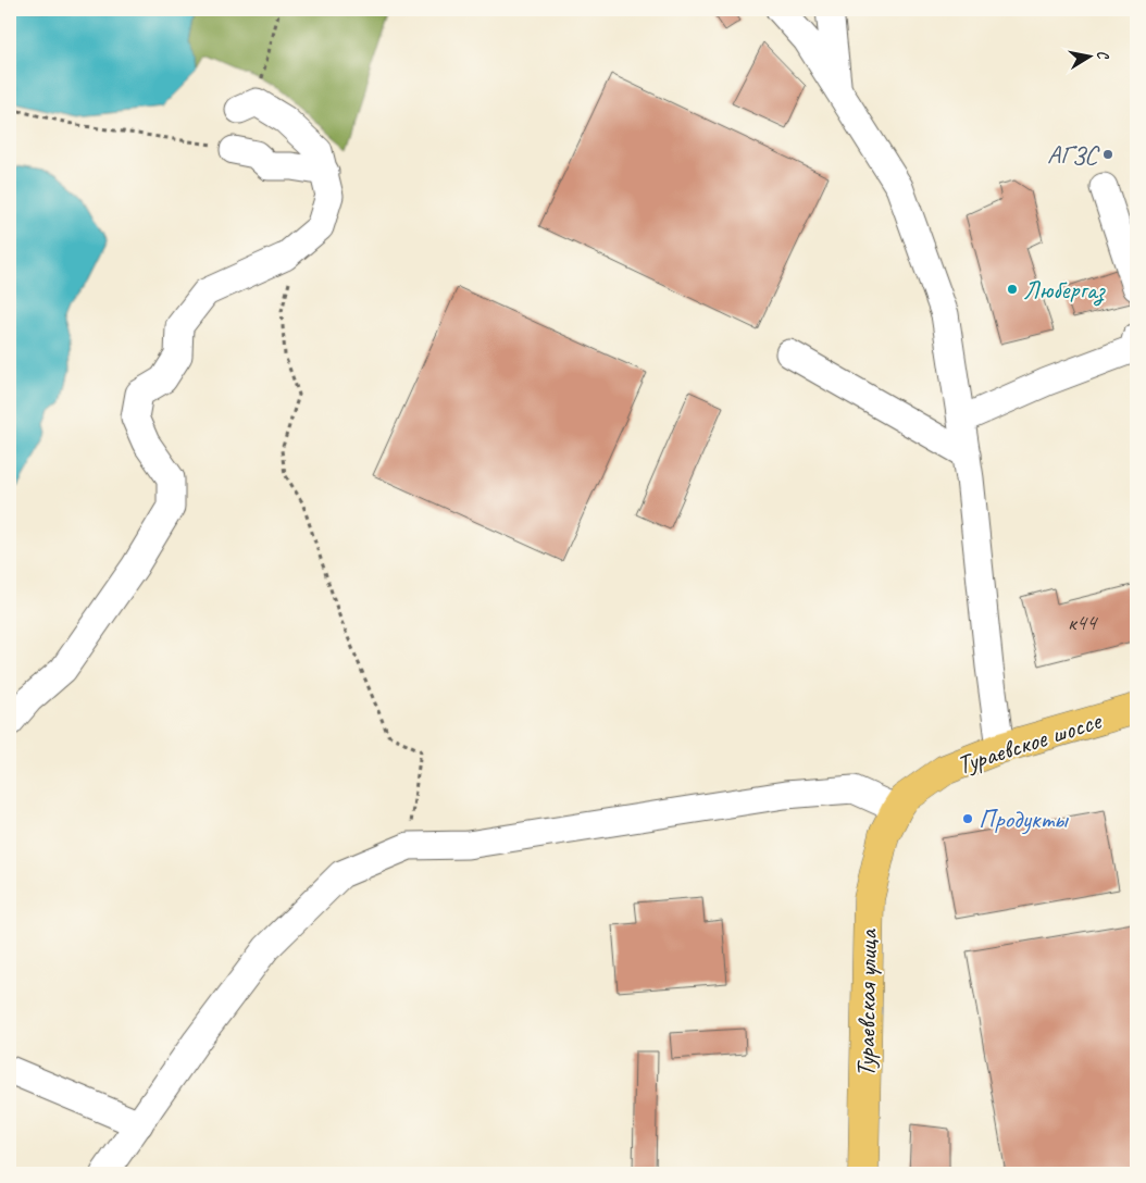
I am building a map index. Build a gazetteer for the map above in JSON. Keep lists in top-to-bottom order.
{
  "streets": {
    "main road": ["Тураевское шоссе", "Тураевская улица"]
  },
  "crossings": [
    ["Тураевское шоссе", "Тураевская улица"]
  ],
  "places": ["АГЗС", "Любергаз", "Продукты"],
  "house_numbers": ["к44"],
  "north": "right"
}
